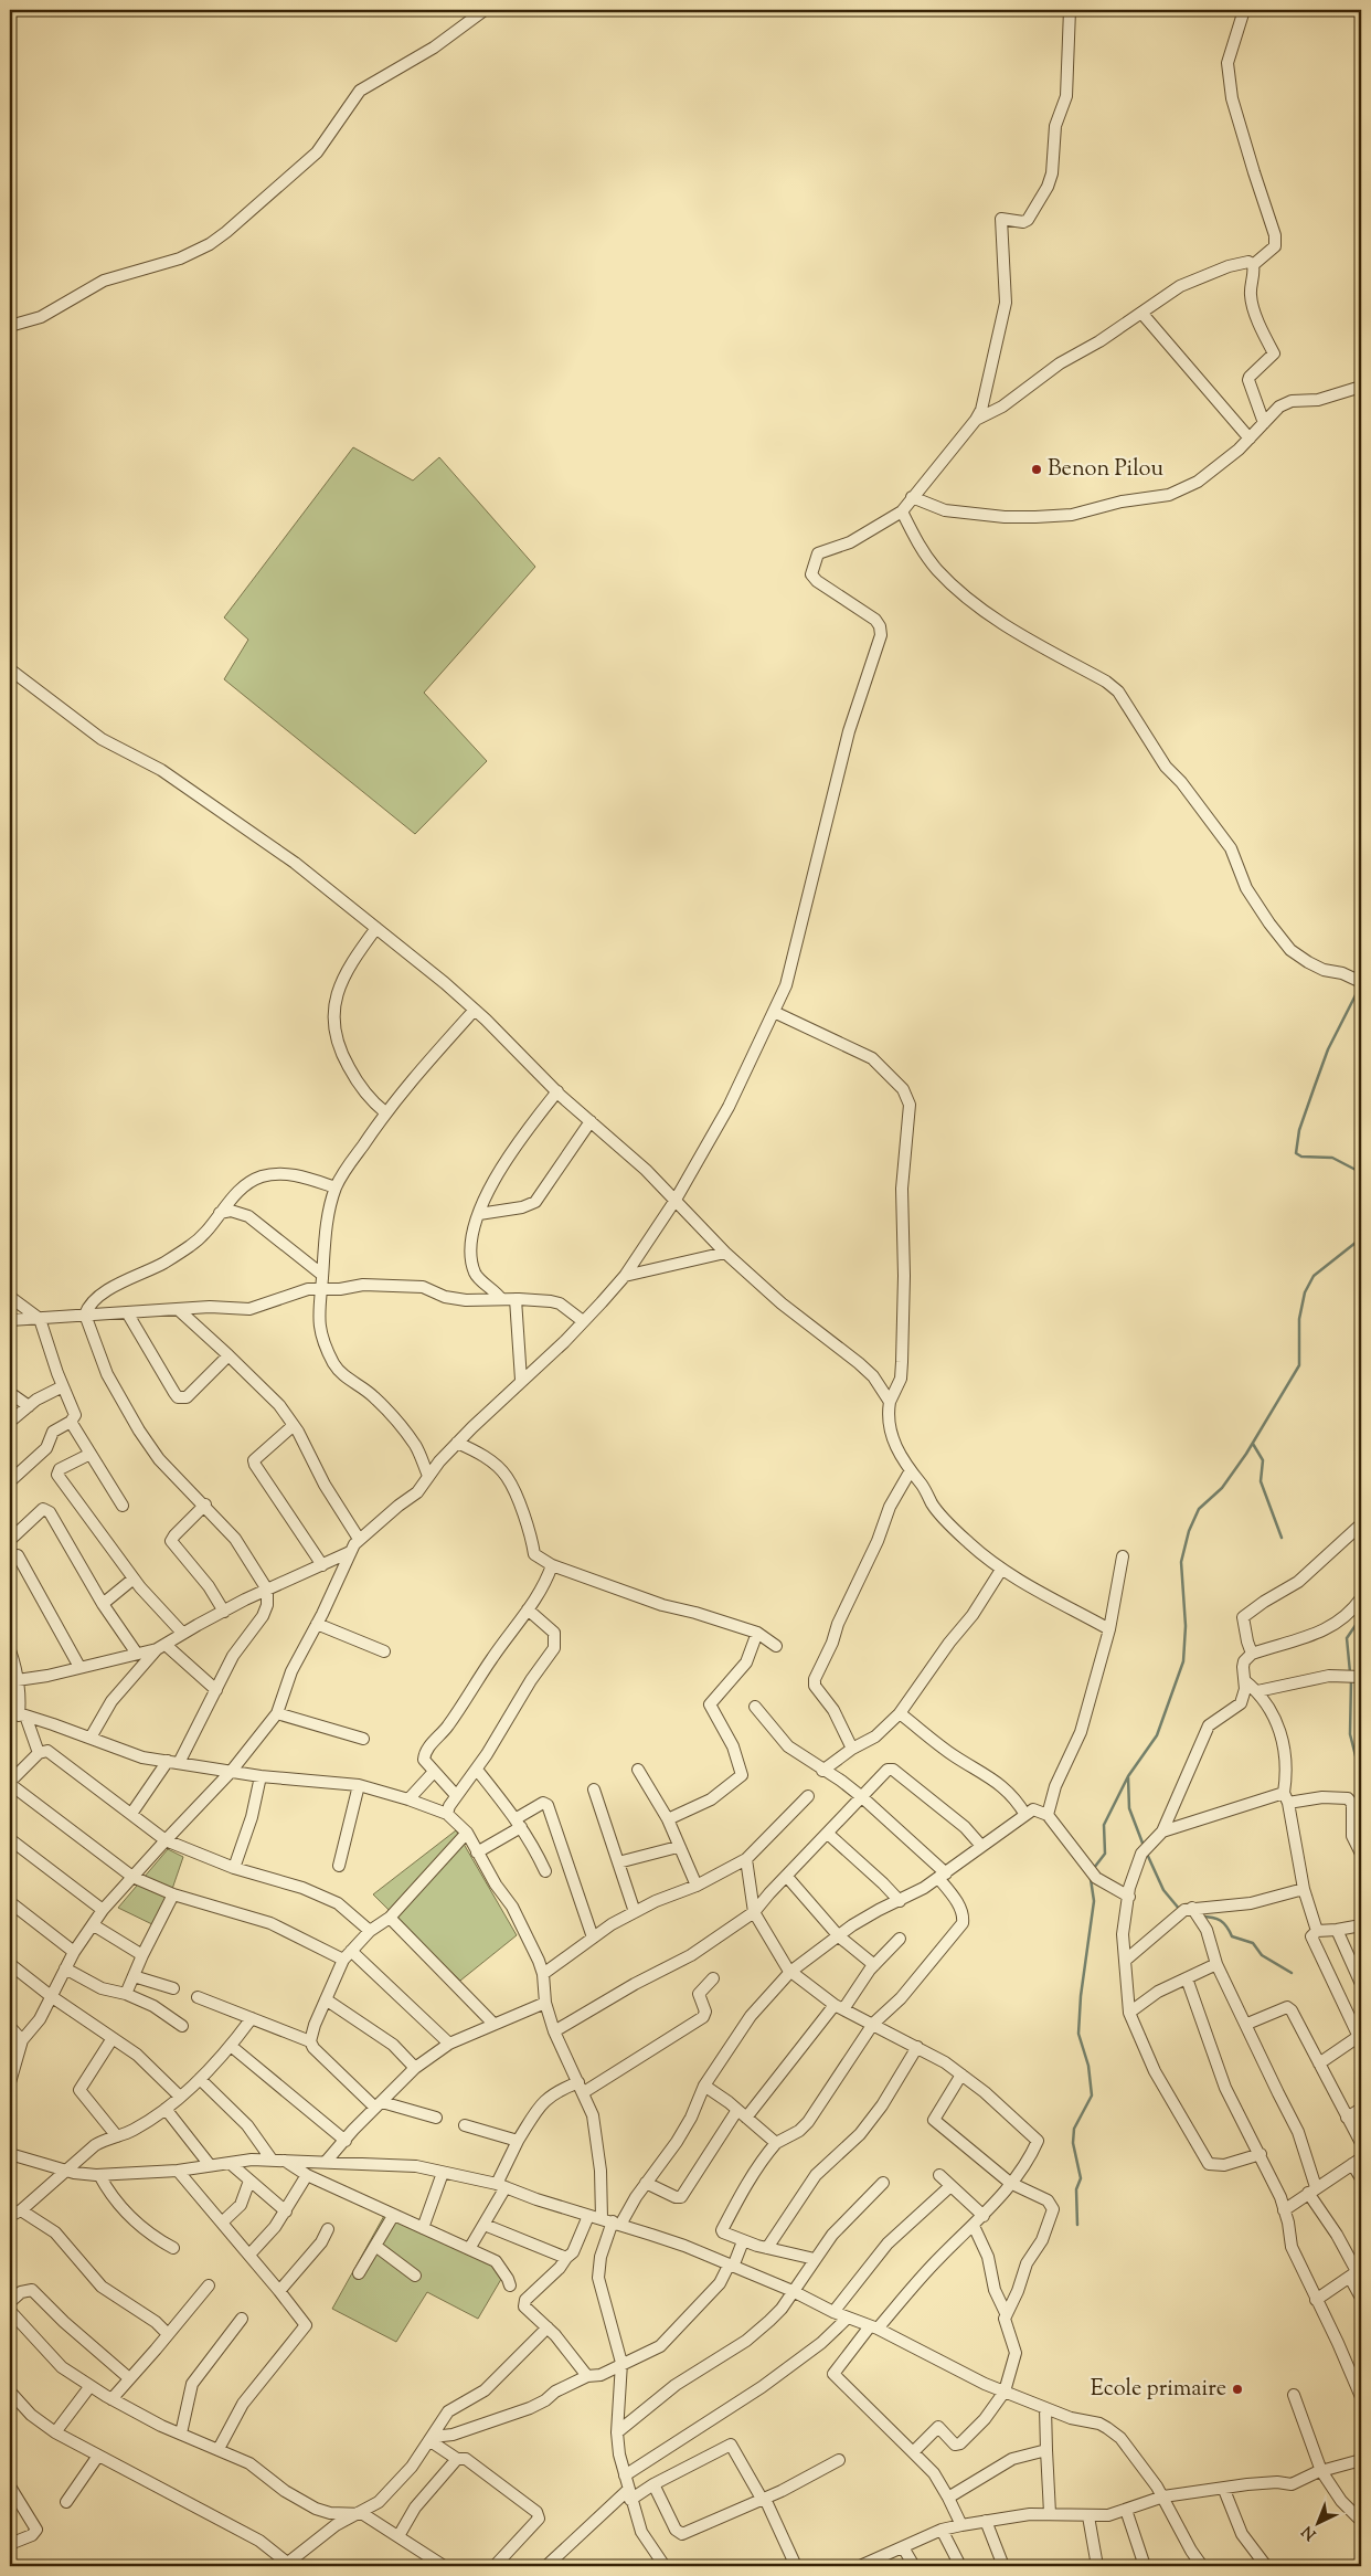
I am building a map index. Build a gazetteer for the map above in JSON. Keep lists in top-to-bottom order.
{
  "places": ["Benon Pilou", "Ecole primaire"],
  "north": "bottom left"
}
